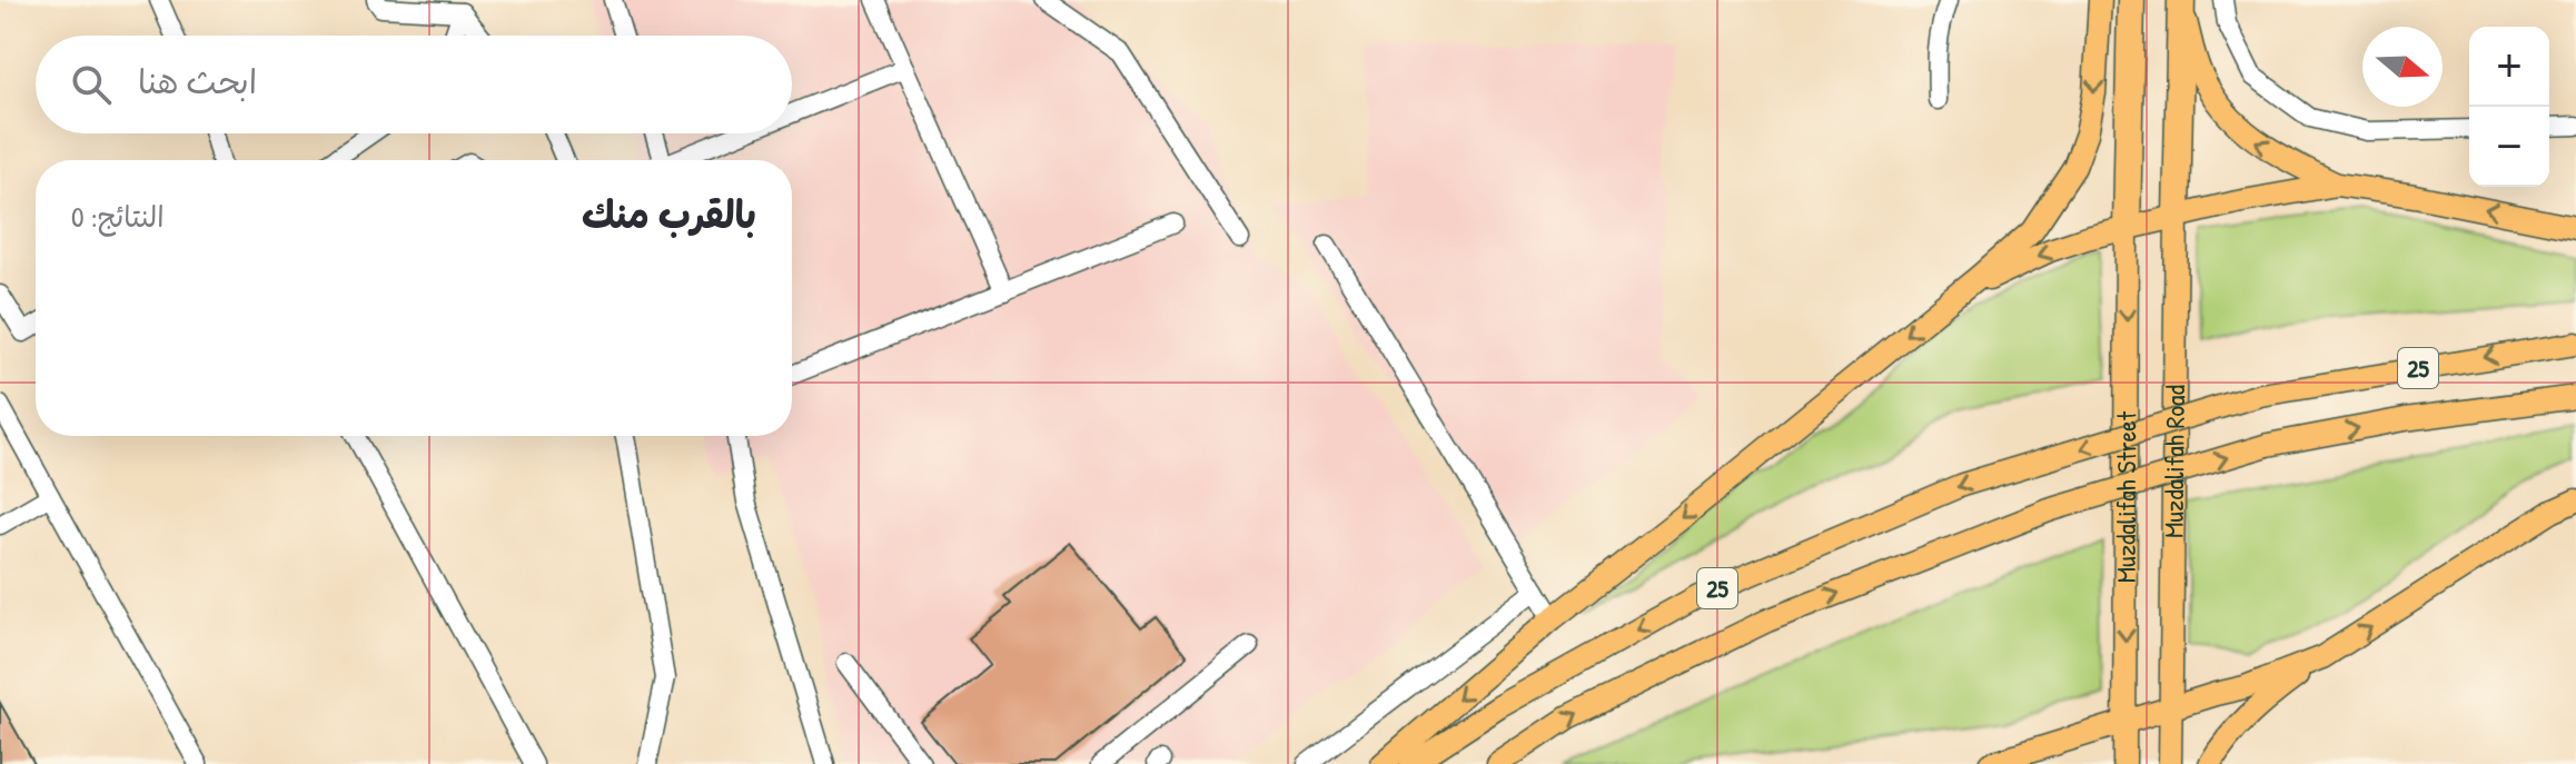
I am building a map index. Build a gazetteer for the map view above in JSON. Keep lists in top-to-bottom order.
{
  "streets": {
    "main road": ["25", "Muzdalifah Road", "Muzdalifah Street"]
  },
  "one_way": ["Muzdalifah Street"],
  "north": "right",
  "page": {
    "map_buttons": ["+", "−"],
    "search": "ابحث هنا",
    "heading": ["بالقرب منك", "النتائج: 0"]
  }
}
